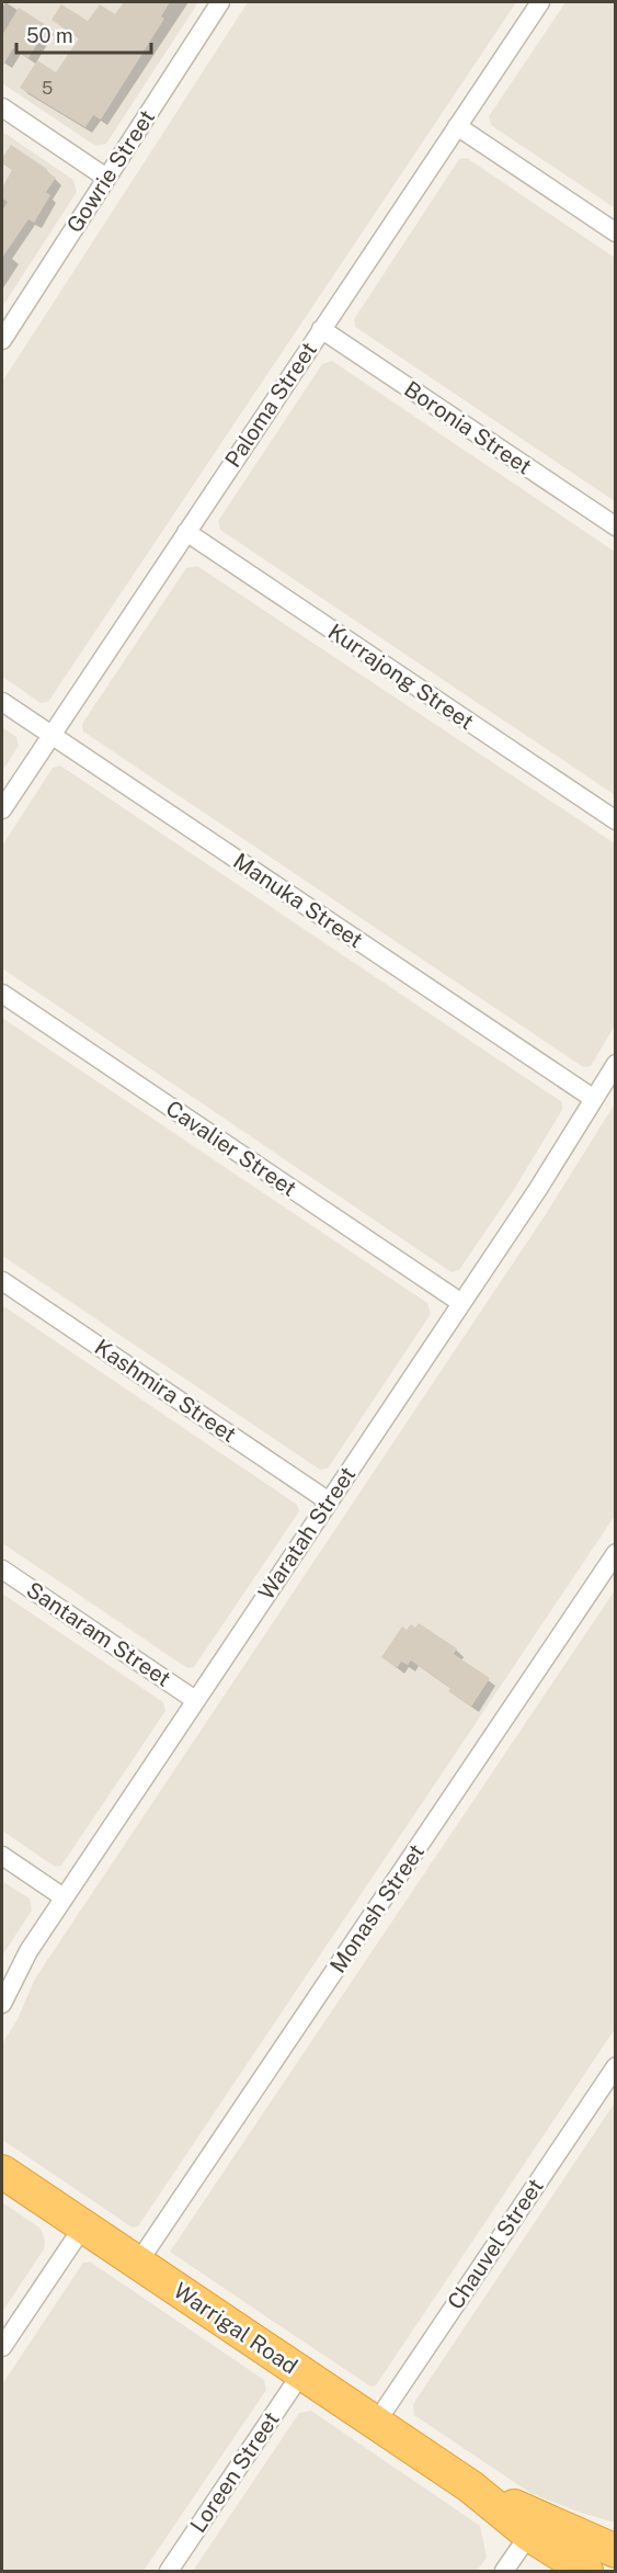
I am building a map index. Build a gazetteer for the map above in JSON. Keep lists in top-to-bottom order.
{
  "streets": {
    "highway": ["Warrigal Road"],
    "street": [
      "Gowrie Street",
      "Paloma Street",
      "Boronia Street",
      "Kurrajong Street",
      "Manuka Street",
      "Cavalier Street",
      "Kashmira Street",
      "Waratah Street",
      "Santaram Street",
      "Monash Street",
      "Chauvel Street",
      "Loreen Street"
    ]
  },
  "crossings": [
    ["Paloma Street", "Boronia Street"],
    ["Paloma Street", "Kurrajong Street"],
    ["Paloma Street", "Manuka Street"],
    ["Manuka Street", "Waratah Street"],
    ["Cavalier Street", "Waratah Street"],
    ["Kashmira Street", "Waratah Street"],
    ["Waratah Street", "Santaram Street"],
    ["Monash Street", "Warrigal Road"],
    ["Chauvel Street", "Warrigal Road"],
    ["Warrigal Road", "Loreen Street"]
  ],
  "house_numbers": ["5"],
  "scale_bar": "50 m"
}
